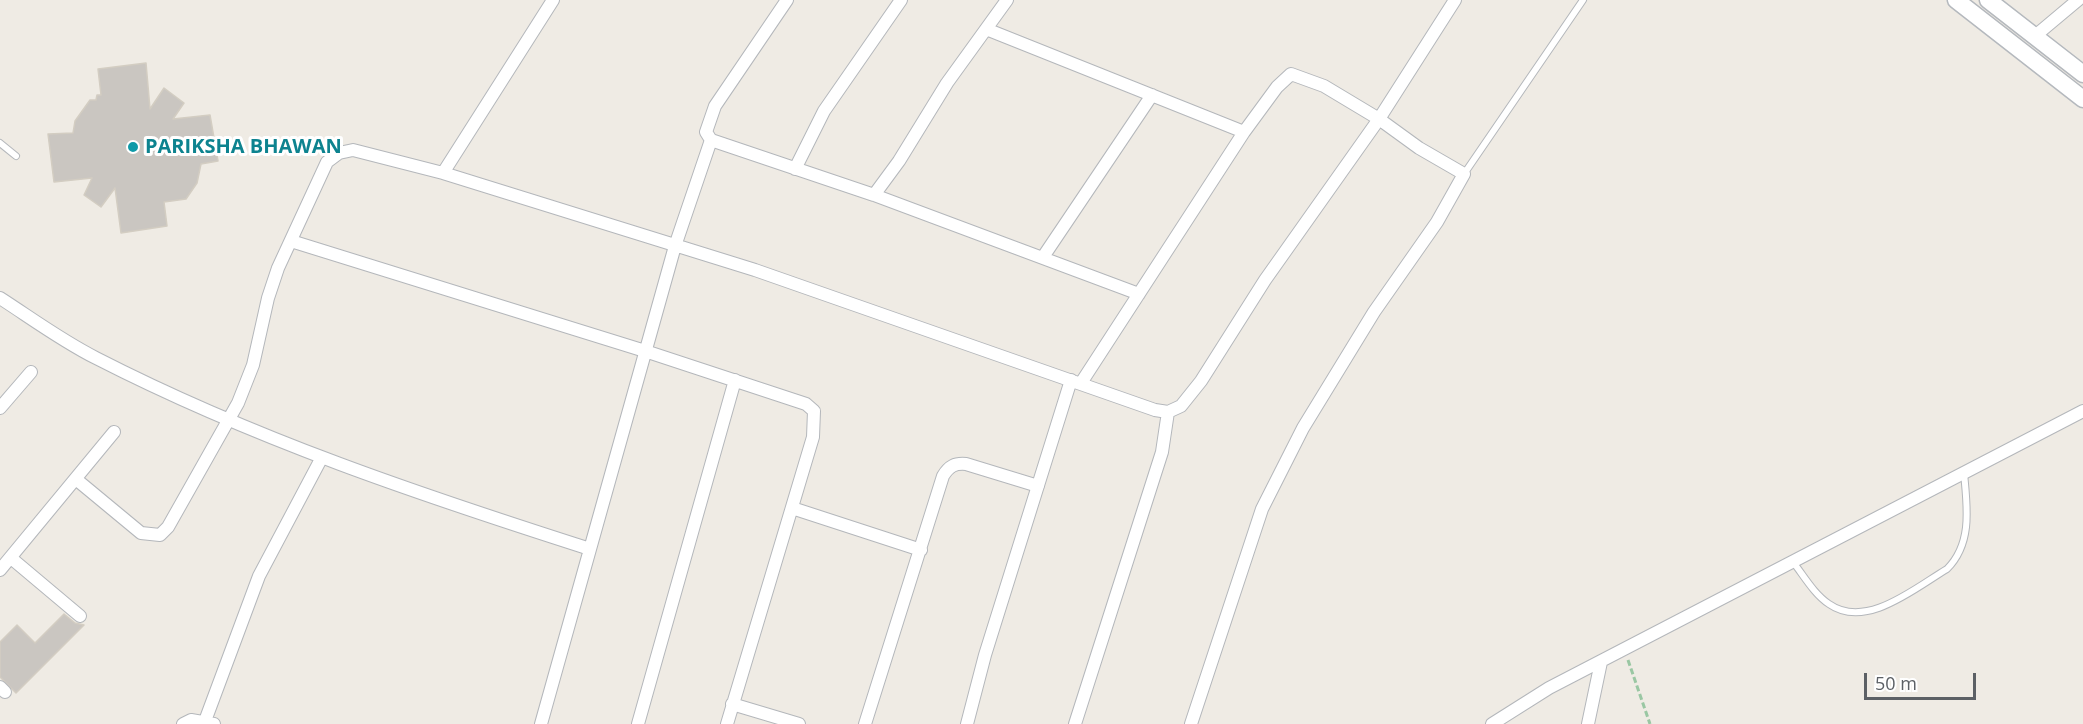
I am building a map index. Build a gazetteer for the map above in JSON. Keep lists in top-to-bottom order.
{
  "places": ["PARIKSHA BHAWAN"],
  "scale_bar": "50 m"
}
